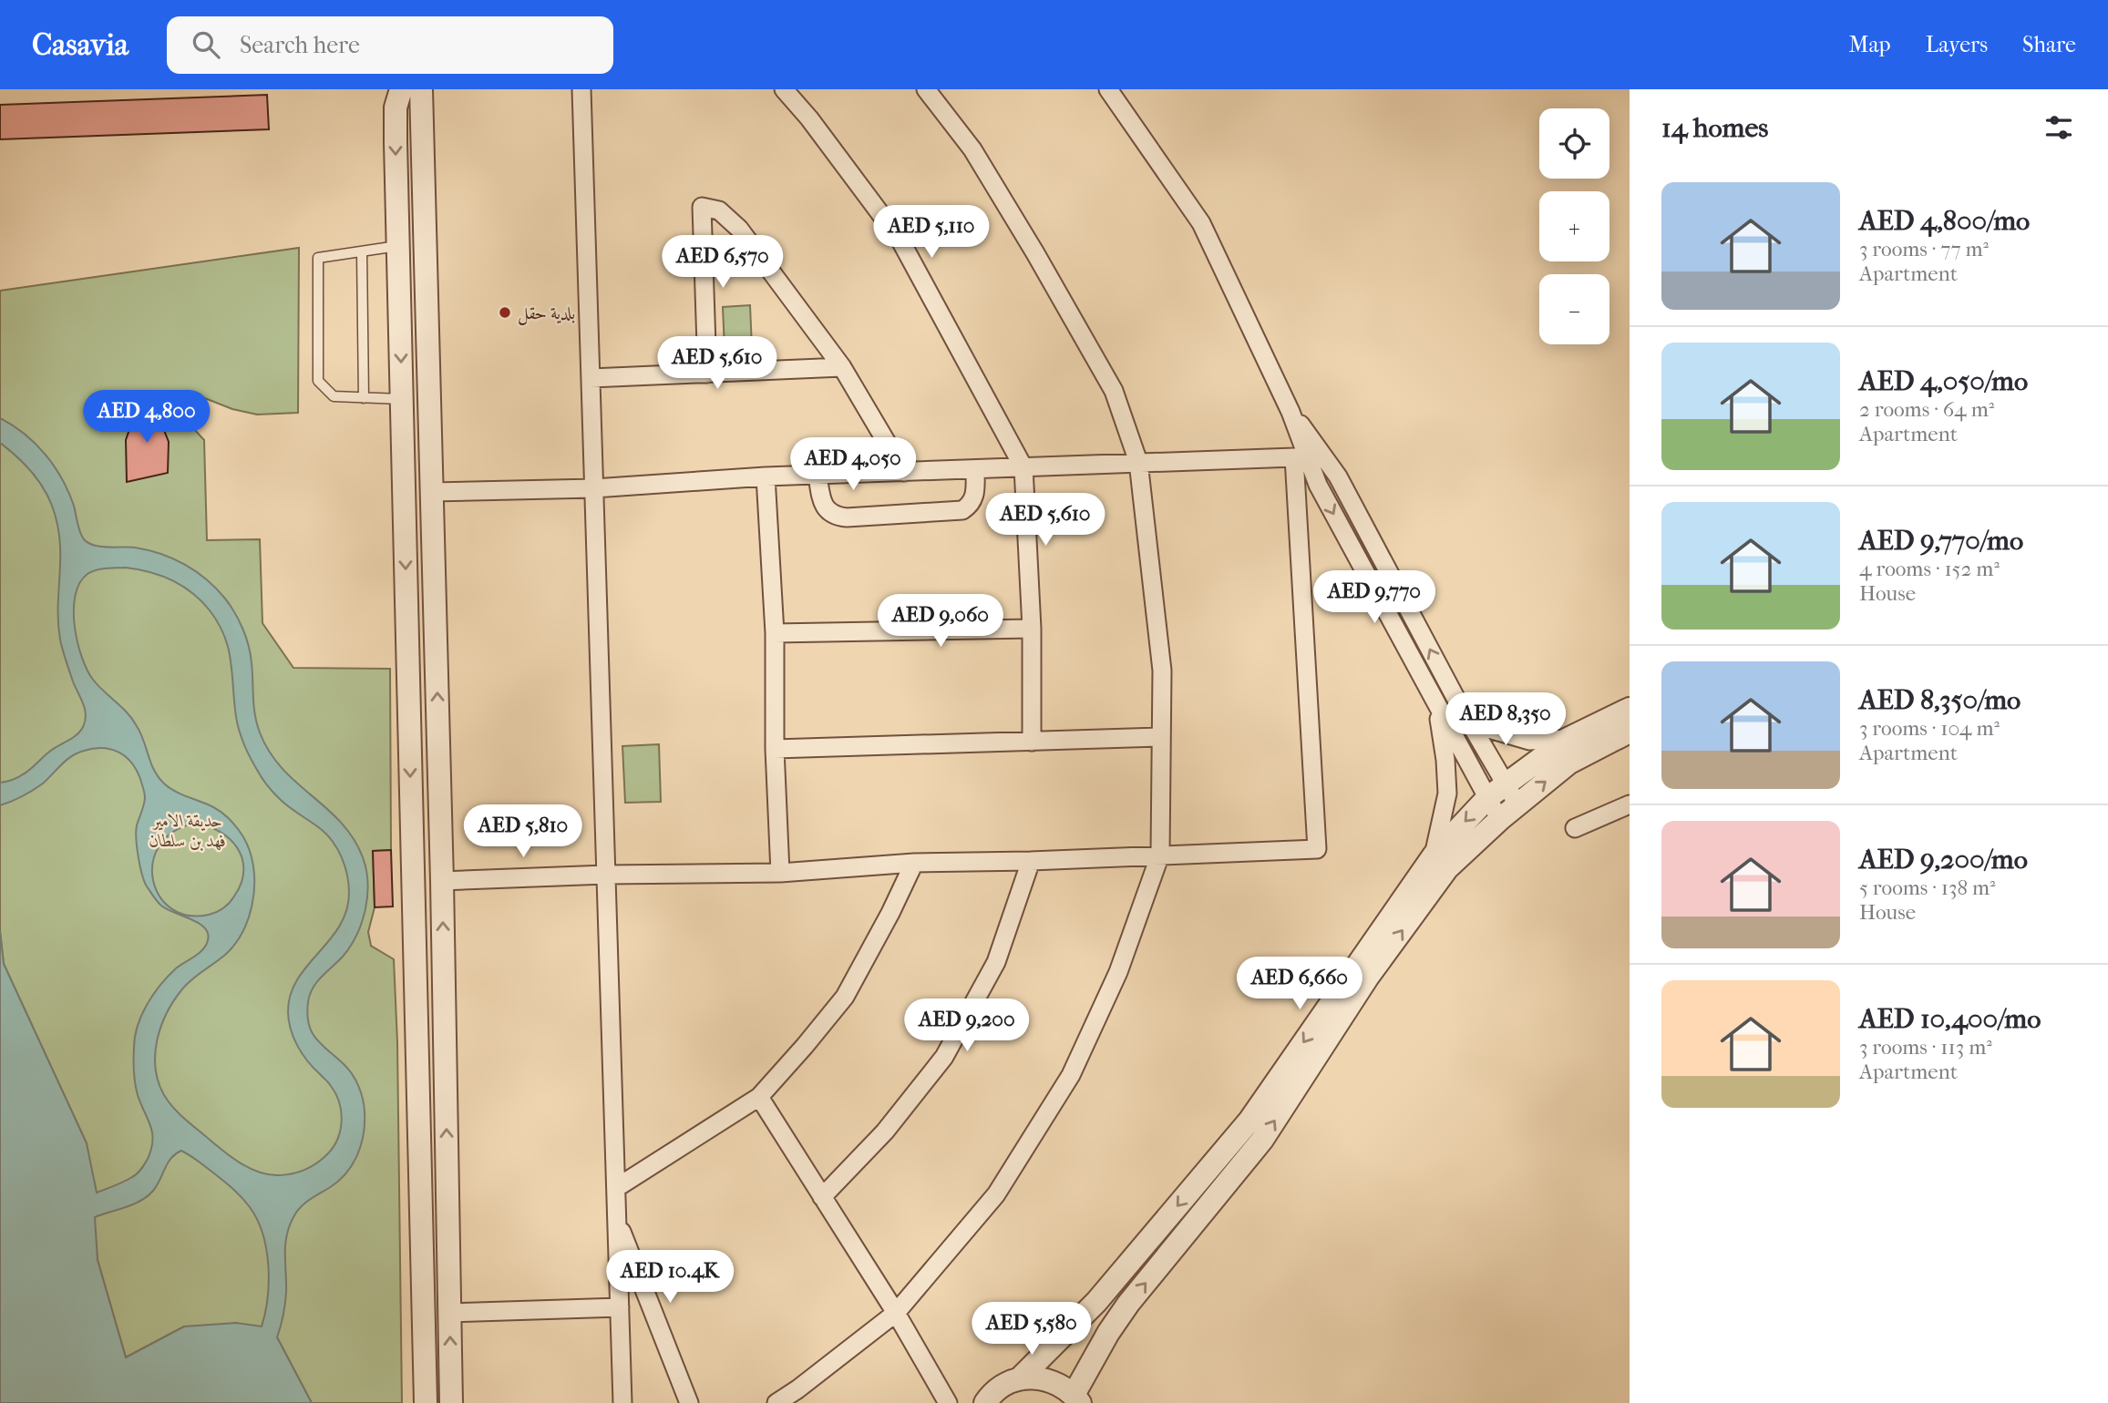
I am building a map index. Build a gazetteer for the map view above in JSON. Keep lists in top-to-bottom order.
{
  "parks": ["حديقة الامير فهد بن سلطان"],
  "places": ["بلدية حقل"],
  "page": {
    "header": "Casavia",
    "search": "Search here",
    "nav": ["Map", "Layers", "Share"],
    "heading": "14 homes",
    "map_buttons": ["+", "−"],
    "list": [
      {
        "name": "AED 4,800/mo",
        "note": "3 rooms · 77 m² · Apartment"
      },
      {
        "name": "AED 4,050/mo",
        "note": "2 rooms · 64 m² · Apartment"
      },
      {
        "name": "AED 9,770/mo",
        "note": "4 rooms · 152 m² · House"
      },
      {
        "name": "AED 8,350/mo",
        "note": "3 rooms · 104 m² · Apartment"
      },
      {
        "name": "AED 9,200/mo",
        "note": "5 rooms · 138 m² · House"
      },
      {
        "name": "AED 10,400/mo",
        "note": "3 rooms · 113 m² · Apartment"
      }
    ],
    "price": [
      "AED 5,110",
      "AED 6,570",
      "AED 5,610",
      "AED 4,800",
      "AED 4,050",
      "AED 5,610",
      "AED 9,770",
      "AED 9,060",
      "AED 8,350",
      "AED 5,810",
      "AED 6,660",
      "AED 9,200",
      "AED 10.4K",
      "AED 5,580"
    ]
  }
}
